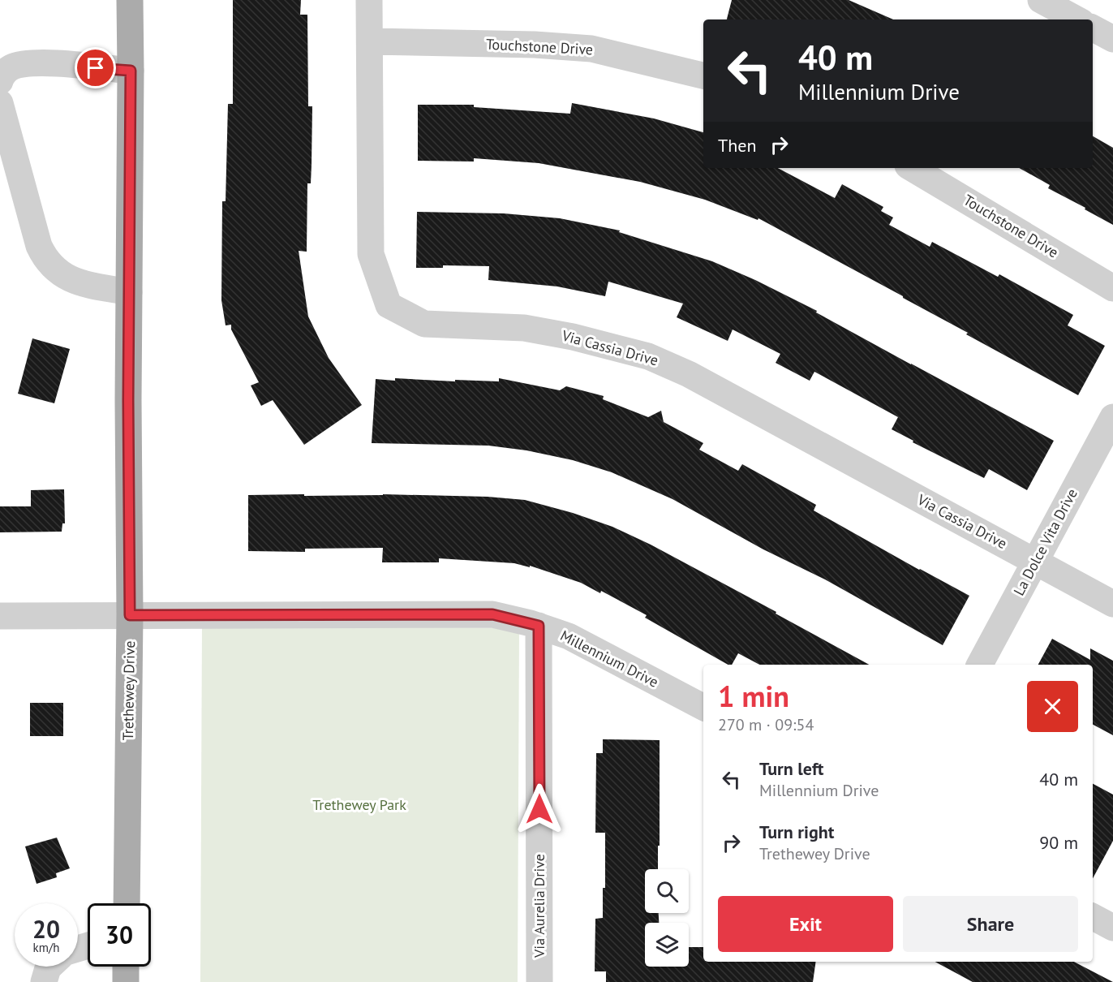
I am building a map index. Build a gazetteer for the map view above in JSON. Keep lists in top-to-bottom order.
{
  "streets": {
    "main road": ["Trethewey Drive"],
    "street": [
      "Touchstone Drive",
      "Via Cassia Drive",
      "La Dolce Vita Drive",
      "Millennium Drive",
      "Via Aurelia Drive"
    ]
  },
  "crossings": [
    ["Touchstone Drive", "Via Cassia Drive"],
    ["Via Cassia Drive", "La Dolce Vita Drive"],
    ["Millennium Drive", "Trethewey Drive"],
    ["Millennium Drive", "Via Aurelia Drive"]
  ],
  "parks": ["Trethewey Park"],
  "page": {
    "turn": ["40 m", "Millennium Drive"],
    "then": "Then",
    "heading": ["1 min", "270 m · 09:54"],
    "list": [
      {
        "name": "Turn left",
        "note": "Millennium Drive",
        "value": "40 m"
      },
      {
        "name": "Turn right",
        "note": "Trethewey Drive",
        "value": "90 m"
      }
    ],
    "buttons": ["Exit", "Share"],
    "speed": "20 km/h",
    "limit": "30"
  }
}
